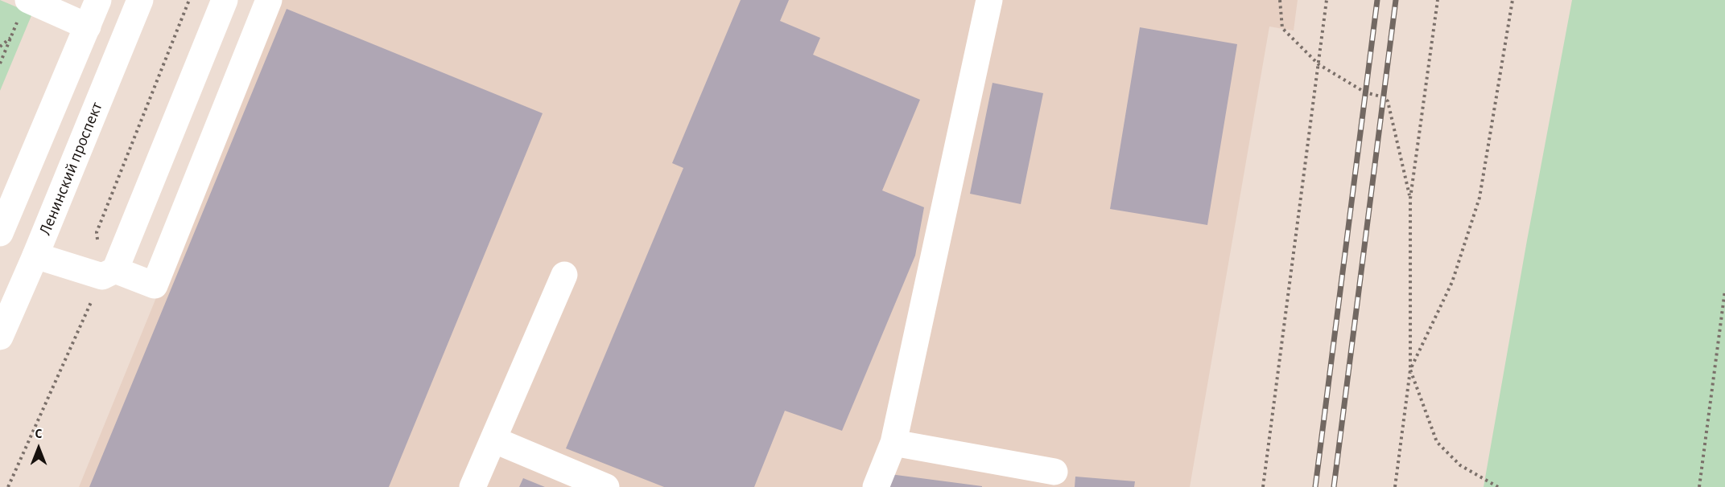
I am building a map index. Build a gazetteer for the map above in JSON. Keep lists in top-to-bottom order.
{
  "streets": {
    "main road": ["Ленинский проспект"]
  },
  "north": "top"
}
